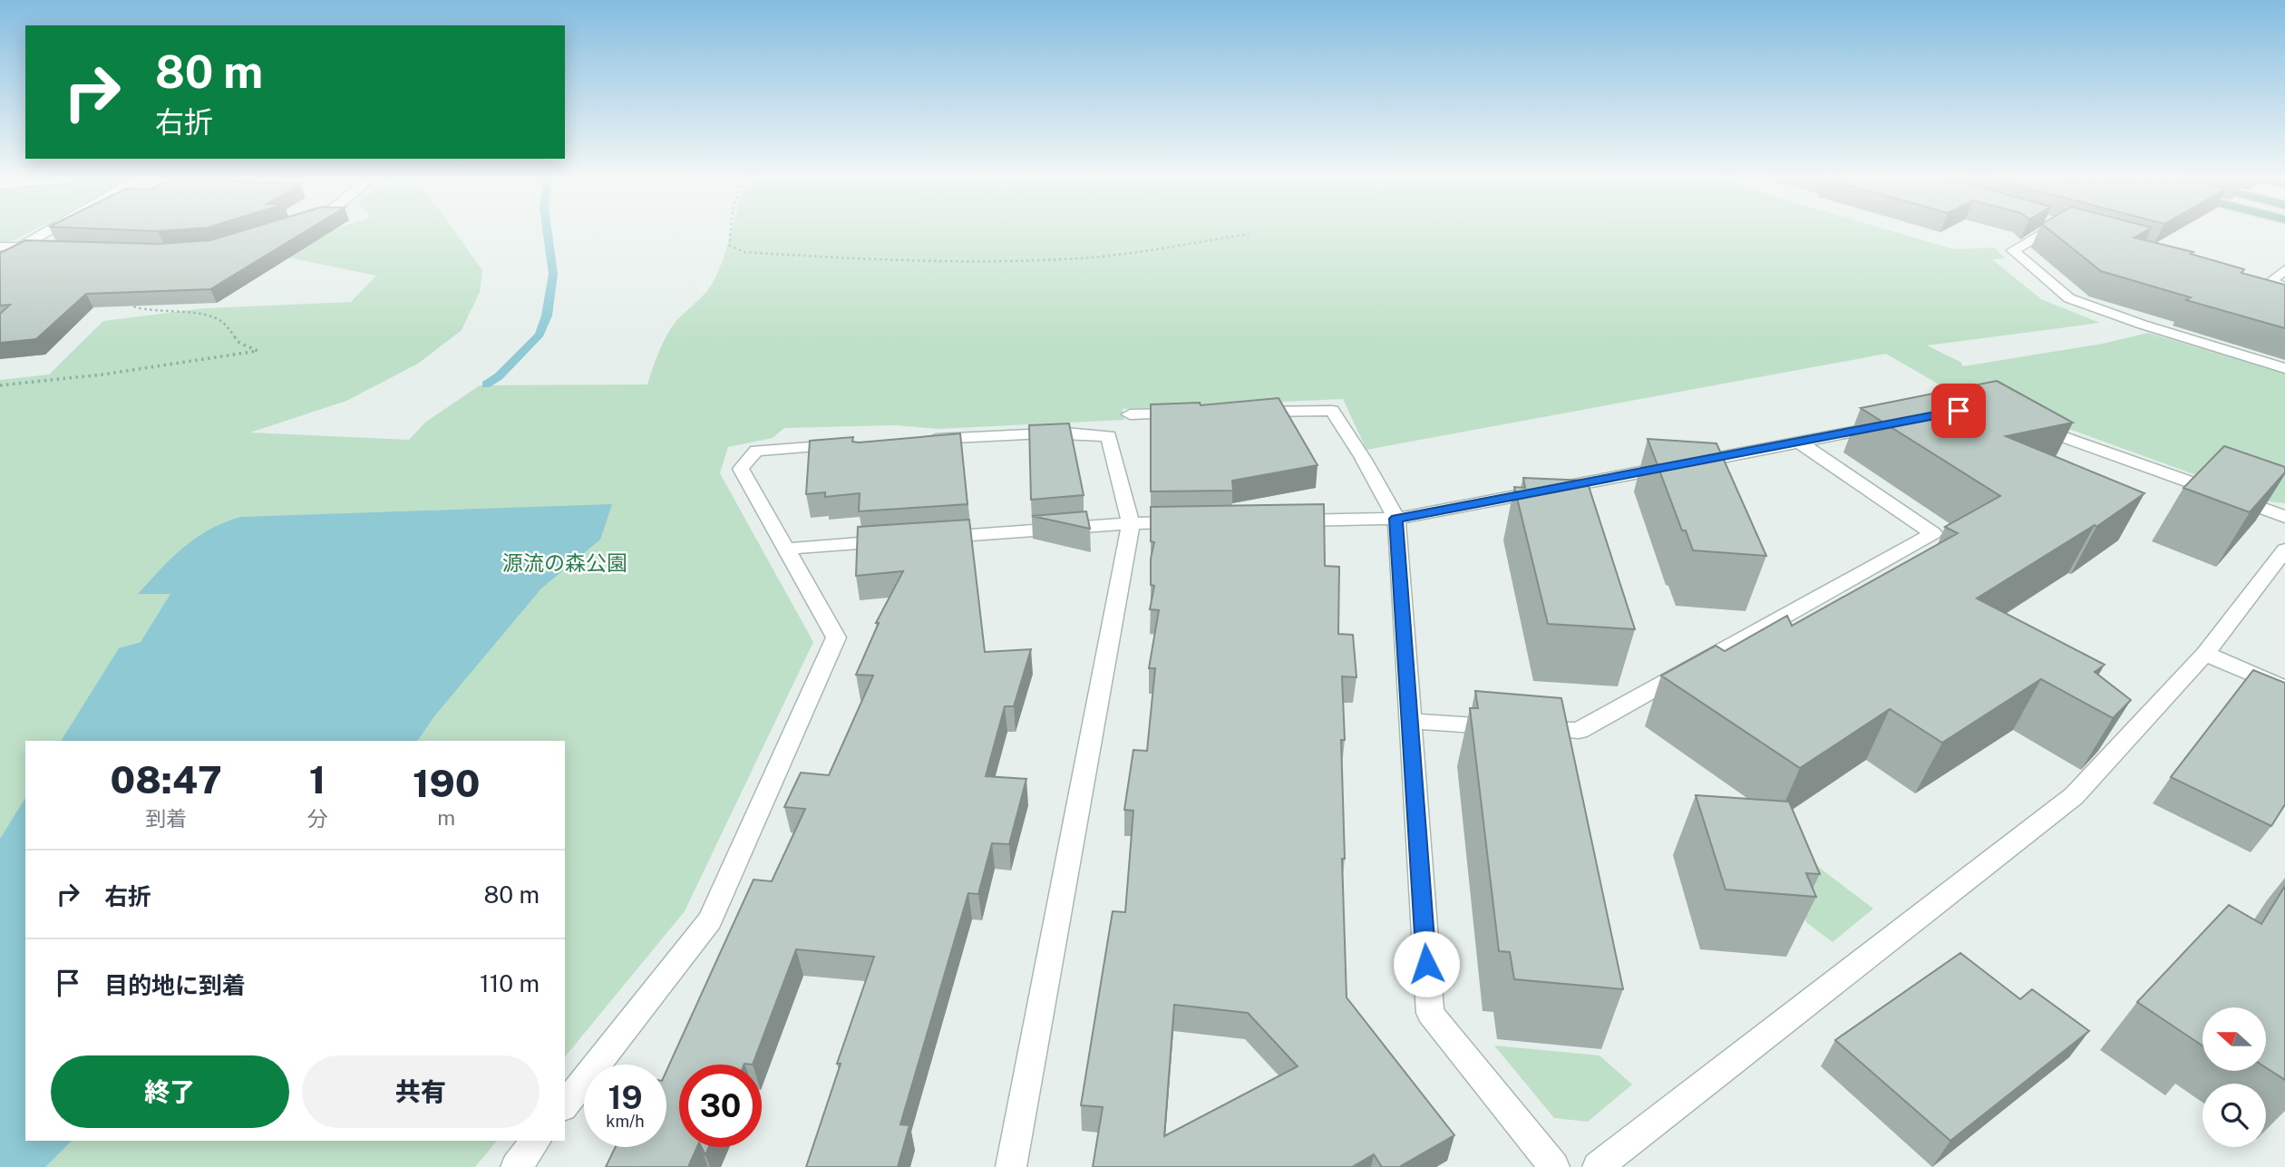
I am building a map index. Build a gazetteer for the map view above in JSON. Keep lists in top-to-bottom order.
{
  "parks": ["源流の森公園"],
  "north": "left",
  "page": {
    "turn": ["80 m", "右折"],
    "eta": [
      "08:47",
      "到着",
      "1",
      "分",
      "190",
      "m"
    ],
    "list": [
      {
        "name": "右折",
        "value": "80 m"
      },
      {
        "name": "目的地に到着",
        "value": "110 m"
      }
    ],
    "buttons": ["終了", "共有"],
    "speed": "19 km/h",
    "limit": "30"
  }
}
